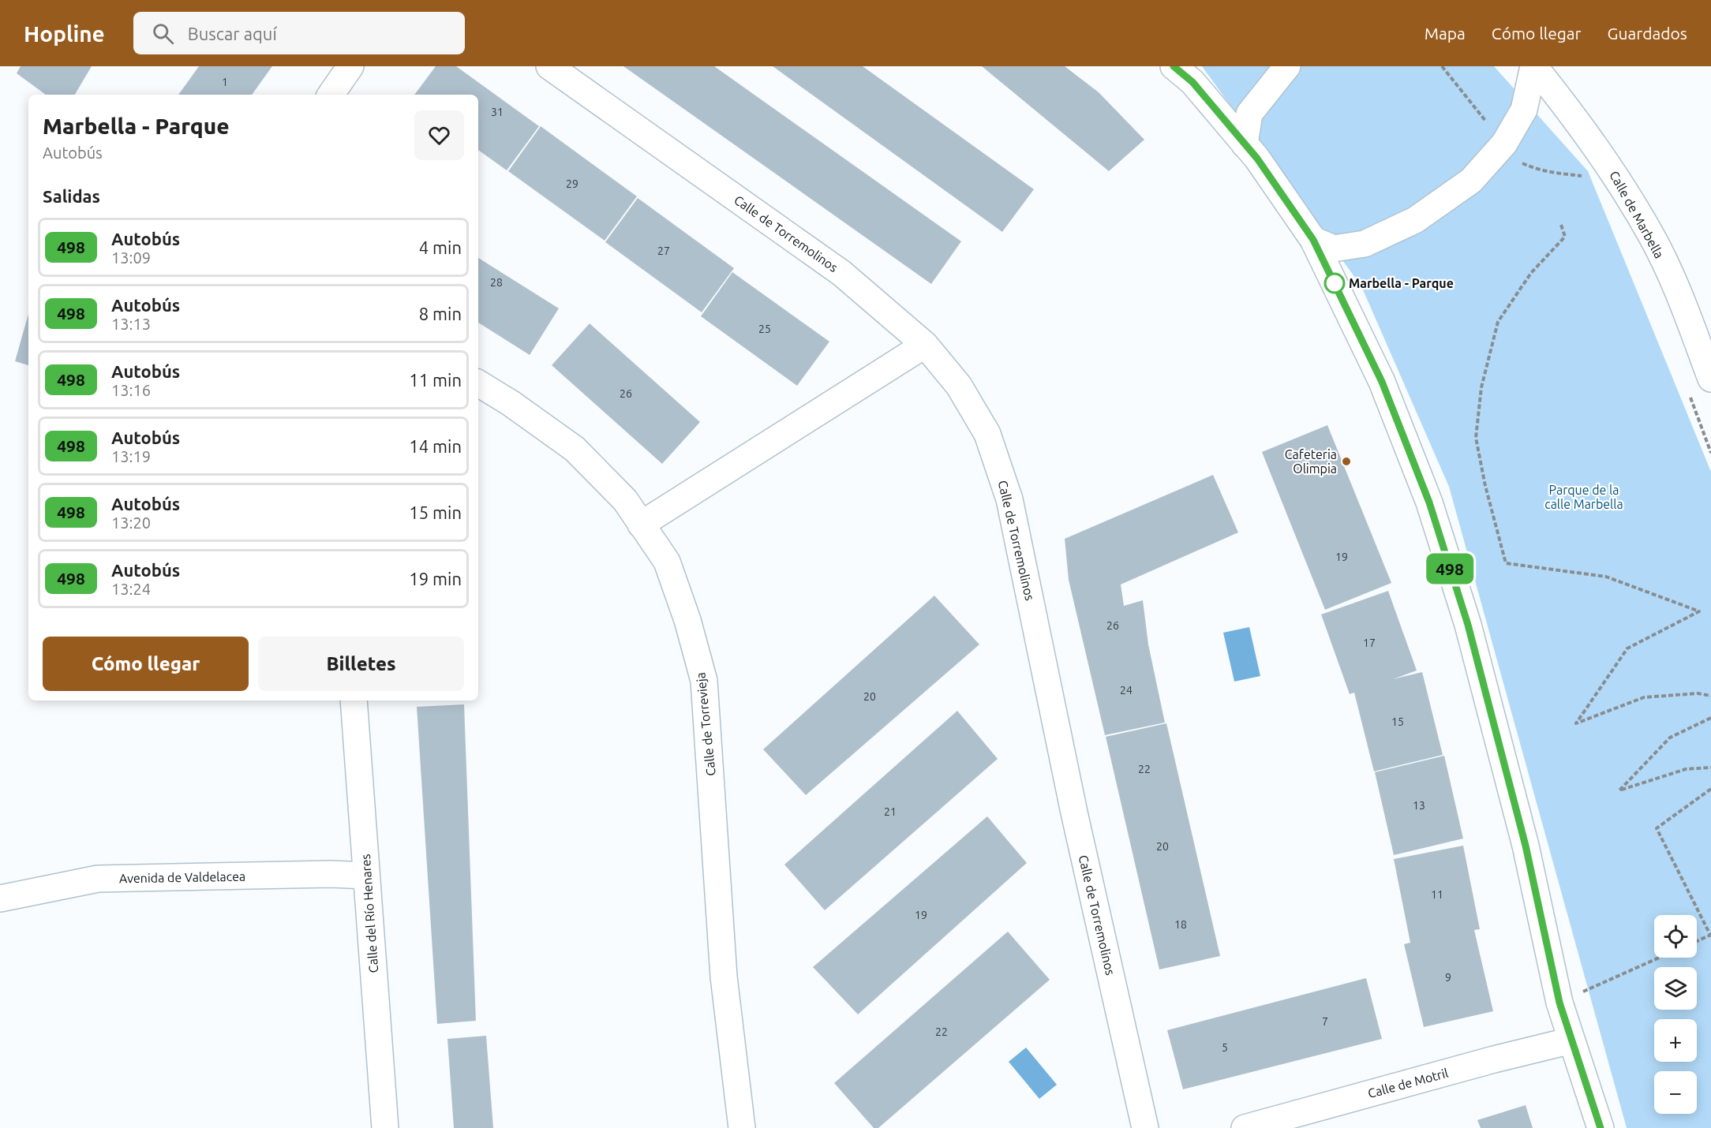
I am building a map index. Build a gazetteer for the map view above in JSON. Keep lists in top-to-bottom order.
{
  "streets": {
    "street": [
      "Calle de Marbella",
      "Calle de Torremolinos",
      "Calle de Torrevieja",
      "Avenida de Valdelacea",
      "Calle del Río Henares",
      "Calle de Motril"
    ]
  },
  "crossings": [
    ["Avenida de Valdelacea", "Calle del Río Henares"]
  ],
  "parks": ["Parque de la calle Marbella"],
  "places": ["Marbella - Parque", "Cafeteria Olimpia"],
  "lines": ["bus line 498"],
  "house_numbers": [
    "1",
    "31",
    "29",
    "27",
    "28",
    "25",
    "26",
    "19",
    "26",
    "17",
    "24",
    "20",
    "15",
    "22",
    "13",
    "21",
    "20",
    "11",
    "19",
    "18",
    "9",
    "7",
    "22",
    "5"
  ],
  "page": {
    "header": "Hopline",
    "search": "Buscar aquí",
    "nav": ["Mapa", "Cómo llegar", "Guardados"],
    "on_map": "498",
    "heading": [
      ["Marbella - Parque", "Autobús"],
      "Salidas"
    ],
    "list": [
      {
        "mark": "498",
        "name": "Autobús",
        "note": "13:09",
        "value": "4 min"
      },
      {
        "mark": "498",
        "name": "Autobús",
        "note": "13:13",
        "value": "8 min"
      },
      {
        "mark": "498",
        "name": "Autobús",
        "note": "13:16",
        "value": "11 min"
      },
      {
        "mark": "498",
        "name": "Autobús",
        "note": "13:19",
        "value": "14 min"
      },
      {
        "mark": "498",
        "name": "Autobús",
        "note": "13:20",
        "value": "15 min"
      },
      {
        "mark": "498",
        "name": "Autobús",
        "note": "13:24",
        "value": "19 min"
      }
    ],
    "buttons": ["Cómo llegar", "Billetes"],
    "map_buttons": ["+", "−"]
  }
}
